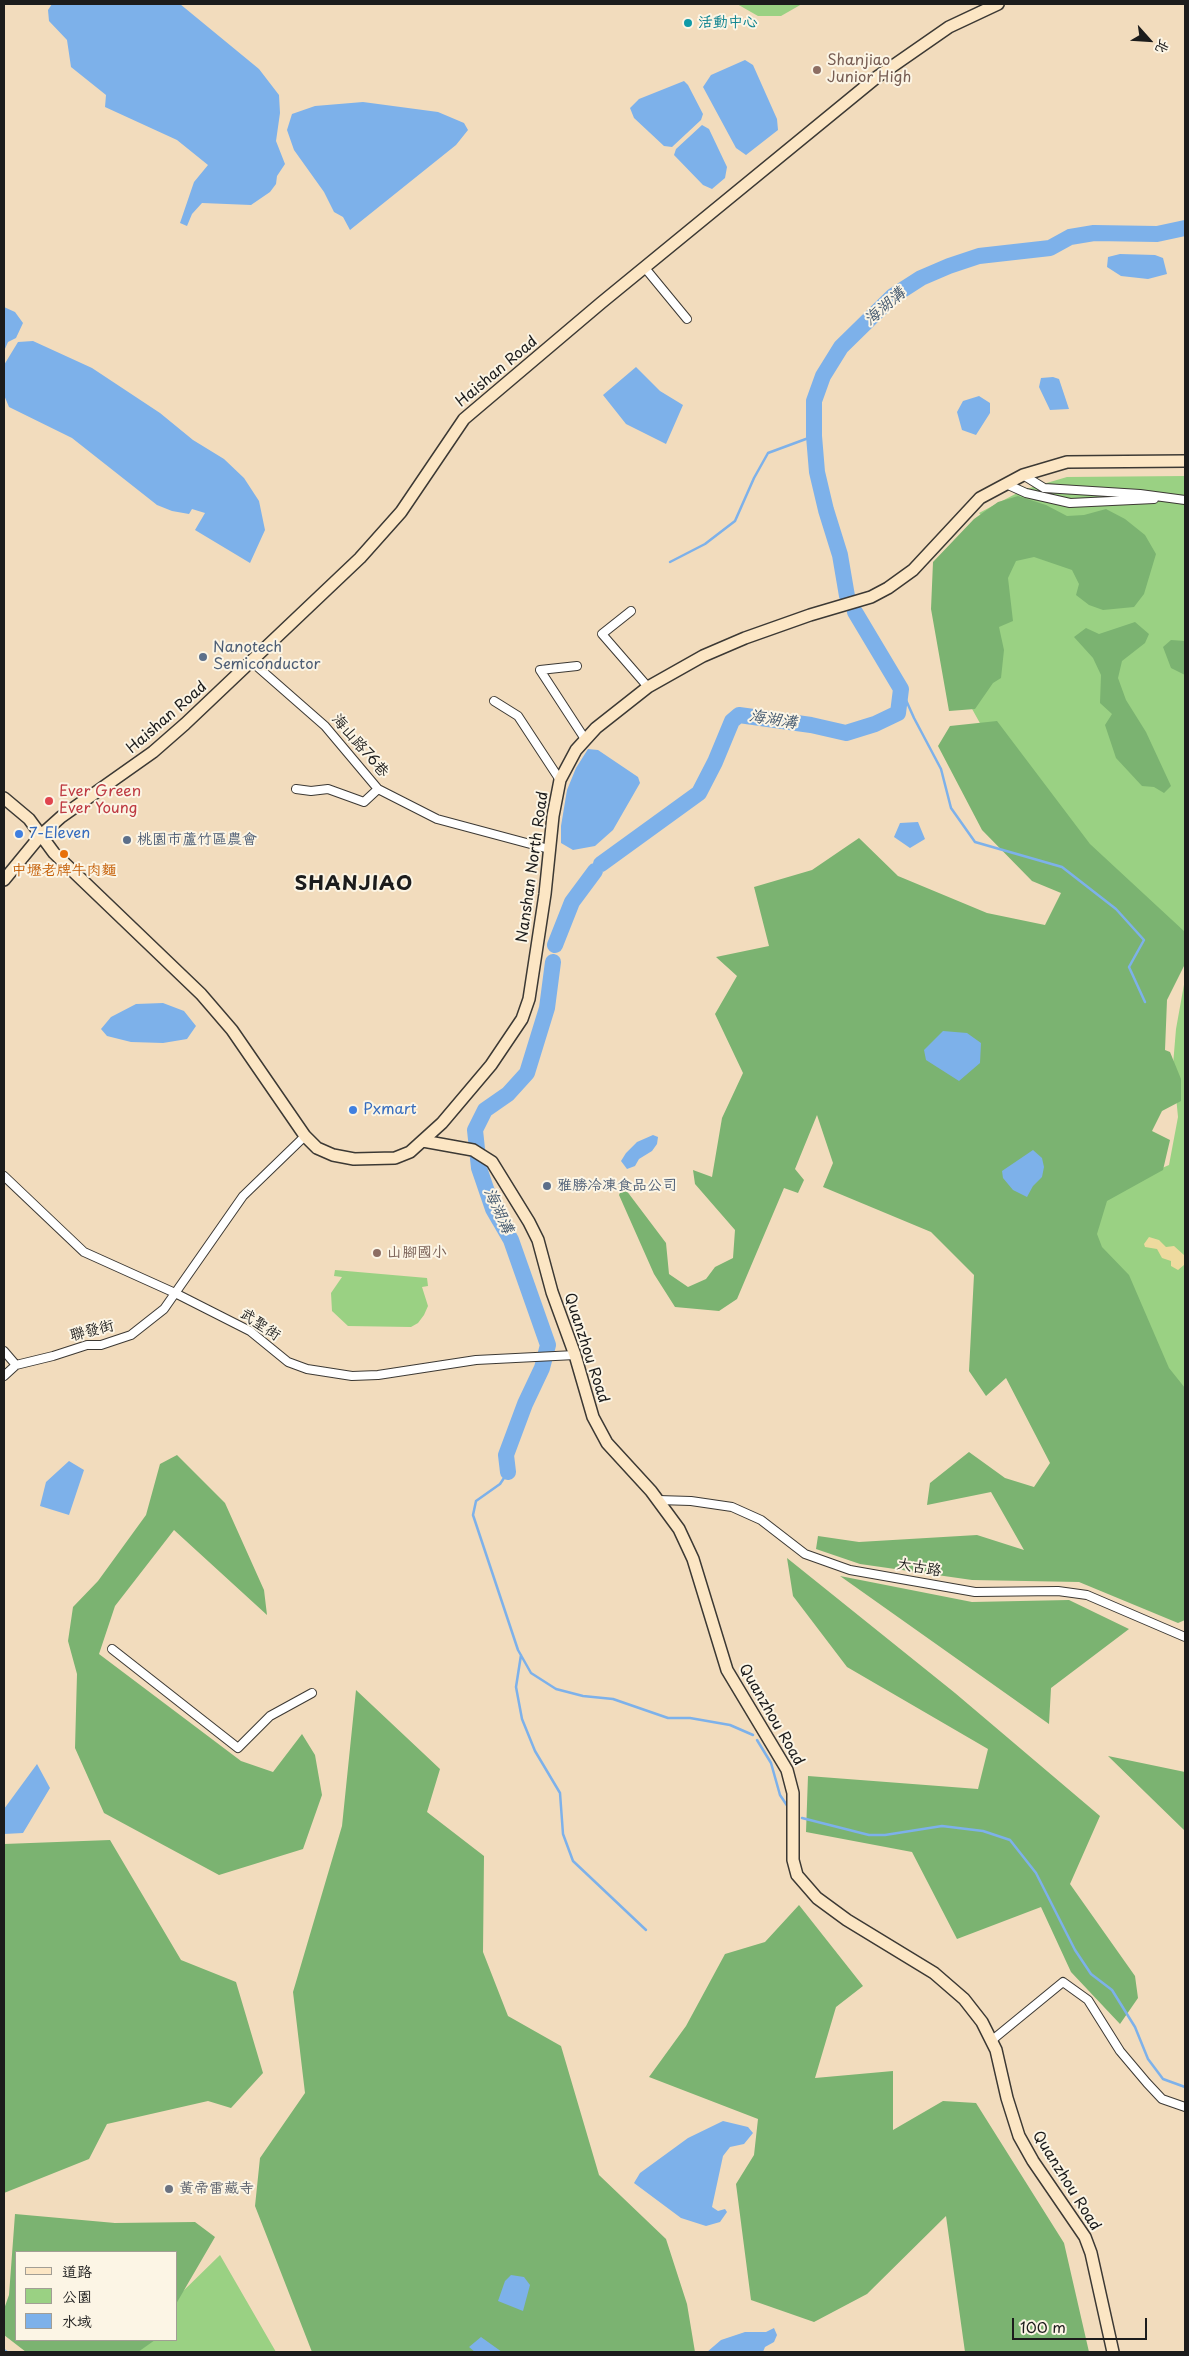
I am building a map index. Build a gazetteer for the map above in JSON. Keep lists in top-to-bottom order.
{
  "streets": {
    "street": [
      "Haishan Road",
      "海山路76巷",
      "Nanshan North Road",
      "武聖街",
      "聯發街",
      "Quanzhou Road",
      "大古路"
    ]
  },
  "crossings": [
    ["Haishan Road", "海山路76巷"],
    ["Haishan Road", "Nanshan North Road"],
    ["海山路76巷", "Nanshan North Road"],
    ["Nanshan North Road", "聯發街"],
    ["Nanshan North Road", "Quanzhou Road"],
    ["武聖街", "聯發街"],
    ["武聖街", "Quanzhou Road"],
    ["Quanzhou Road", "大古路"]
  ],
  "districts": ["SHANJIAO"],
  "water": ["海湖溝"],
  "places": [
    "活動中心",
    "Shanjiao Junior High",
    "Nanotech Semiconductor",
    "Ever Green Ever Young",
    "7-Eleven",
    "桃園市蘆竹區農會",
    "中壢老牌牛肉麵",
    "Pxmart",
    "雅勝冷凍食品公司",
    "山腳國小",
    "黃帝雷藏寺"
  ],
  "legend": ["道路", "公園", "水域"],
  "scale_bar": "100 m",
  "north": "bottom right"
}
